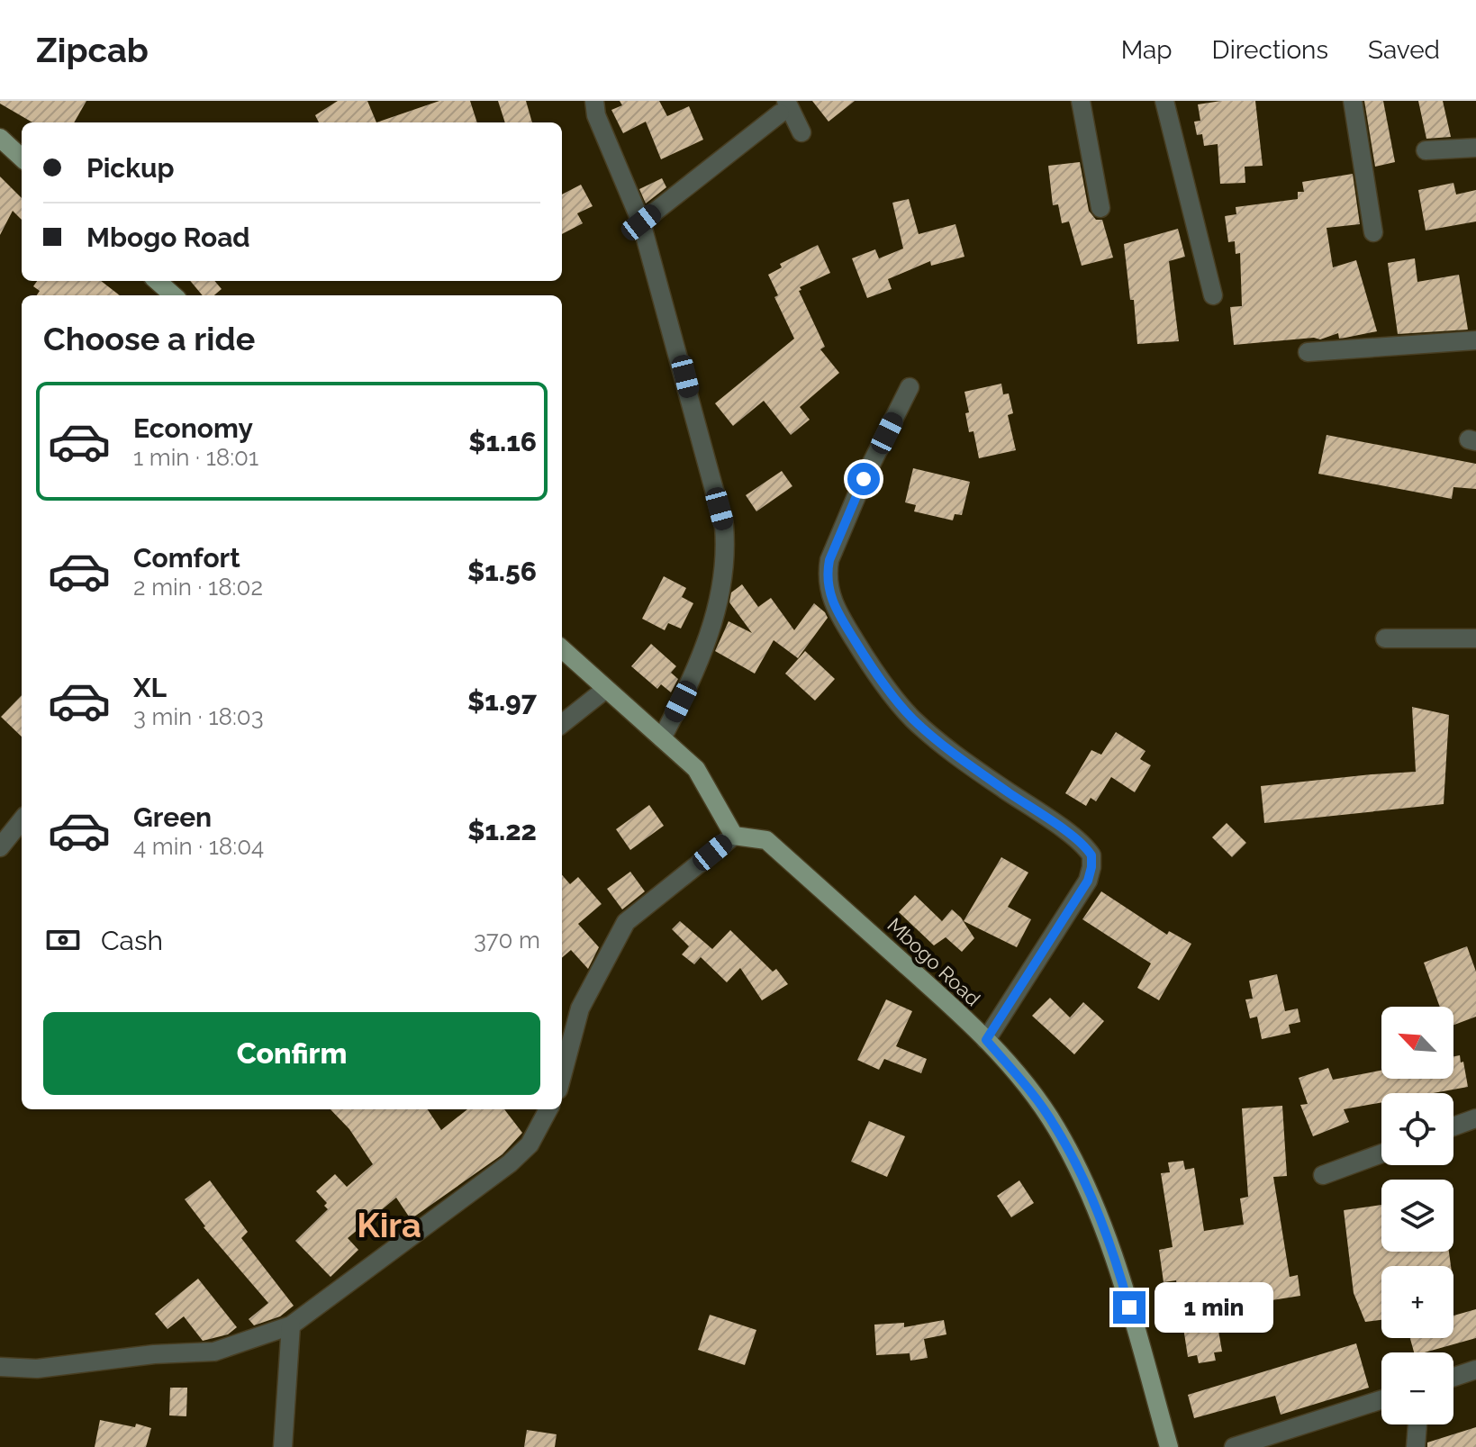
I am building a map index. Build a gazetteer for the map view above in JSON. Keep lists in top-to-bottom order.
{
  "streets": {
    "main road": ["Mbogo Road"]
  },
  "districts": ["Kira"],
  "north": "top left",
  "page": {
    "header": "Zipcab",
    "nav": ["Map", "Directions", "Saved"],
    "banner": ["Pickup", "Mbogo Road"],
    "heading": "Choose a ride",
    "list": [
      {
        "name": "Economy",
        "note": "1 min · 18:01",
        "value": "$1.16"
      },
      {
        "name": "Comfort",
        "note": "2 min · 18:02",
        "value": "$1.56"
      },
      {
        "name": "XL",
        "note": "3 min · 18:03",
        "value": "$1.97"
      },
      {
        "name": "Green",
        "note": "4 min · 18:04",
        "value": "$1.22"
      }
    ],
    "pay": ["Cash", "370 m"],
    "buttons": "Confirm",
    "map_buttons": ["+", "−"],
    "bubble": "1 min"
  }
}
